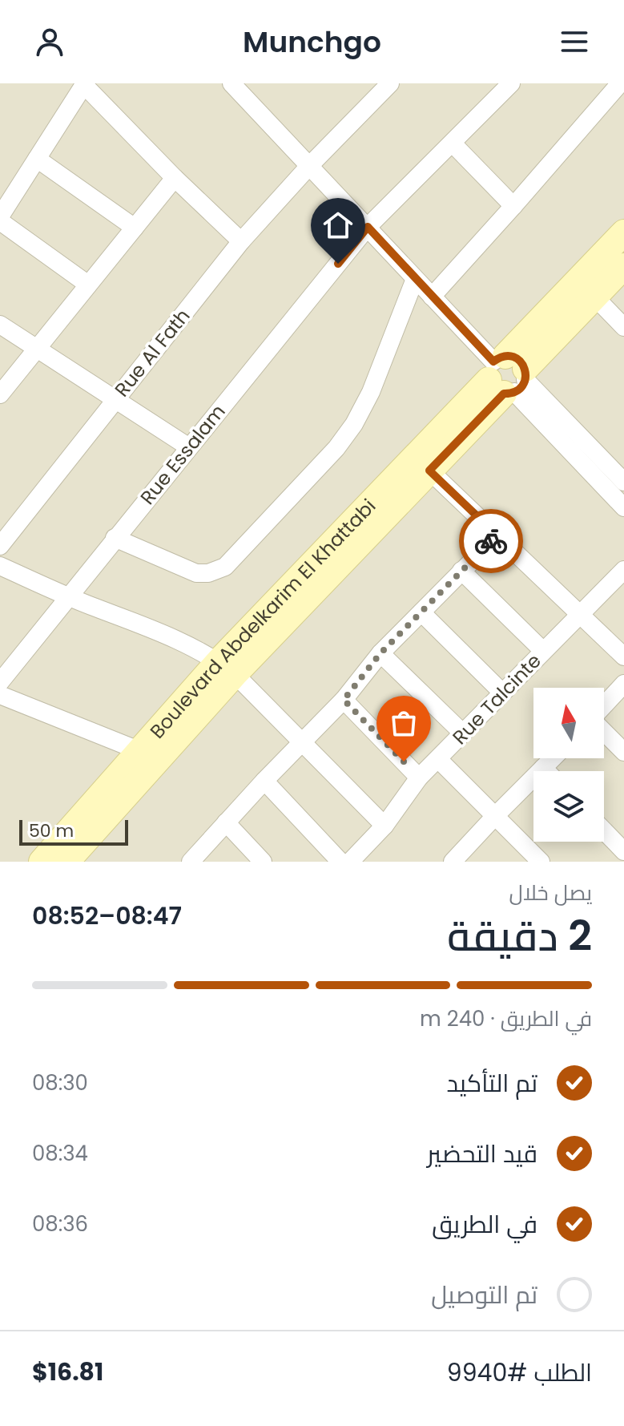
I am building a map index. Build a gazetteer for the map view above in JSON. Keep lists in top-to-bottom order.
{
  "streets": {
    "street": [
      "Rue Al Fath",
      "Rue Essalam",
      "Boulevard Abdelkarim El Khattabi",
      "Rue Talcinte"
    ]
  },
  "scale_bar": "50 m",
  "north": "top",
  "page": {
    "header": "Munchgo",
    "scale": "50 m",
    "heading": ["2 دقيقة", "يصل خلال", "08:47–08:52"],
    "panel": ["الطلب #9940", "$16.81"],
    "bar": "في الطريق · 240 m",
    "list": [
      ["تم التأكيد", "08:30"],
      ["قيد التحضير", "08:34"],
      ["في الطريق", "08:36"],
      "تم التوصيل"
    ]
  }
}
